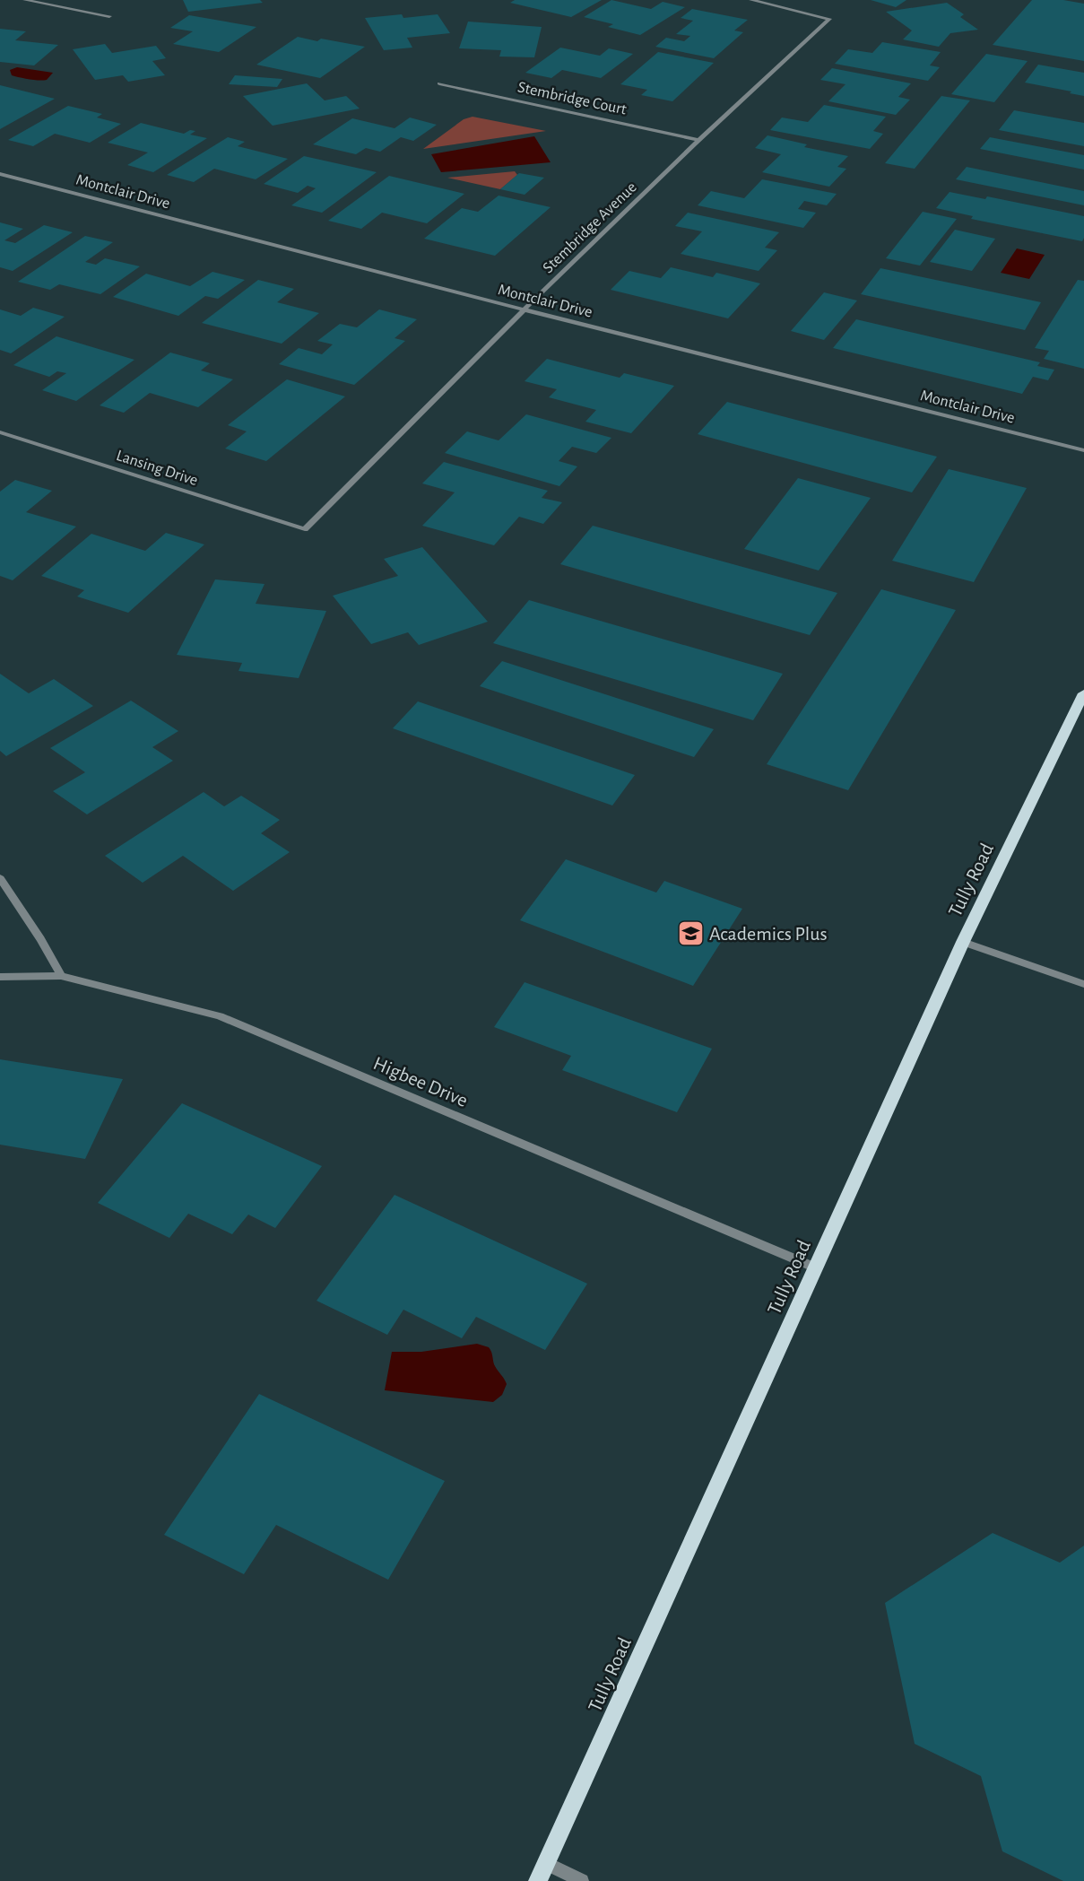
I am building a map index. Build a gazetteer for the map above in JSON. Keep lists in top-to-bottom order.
{
  "streets": {
    "main road": ["Tully Road"],
    "street": [
      "Stembridge Court",
      "Montclair Drive",
      "Stembridge Avenue",
      "Lansing Drive",
      "Higbee Drive"
    ]
  },
  "crossings": [
    ["Stembridge Court", "Stembridge Avenue"],
    ["Montclair Drive", "Stembridge Avenue"],
    ["Stembridge Avenue", "Lansing Drive"],
    ["Tully Road", "Higbee Drive"]
  ],
  "places": {
    "school or university": ["Academics Plus"]
  }
}
